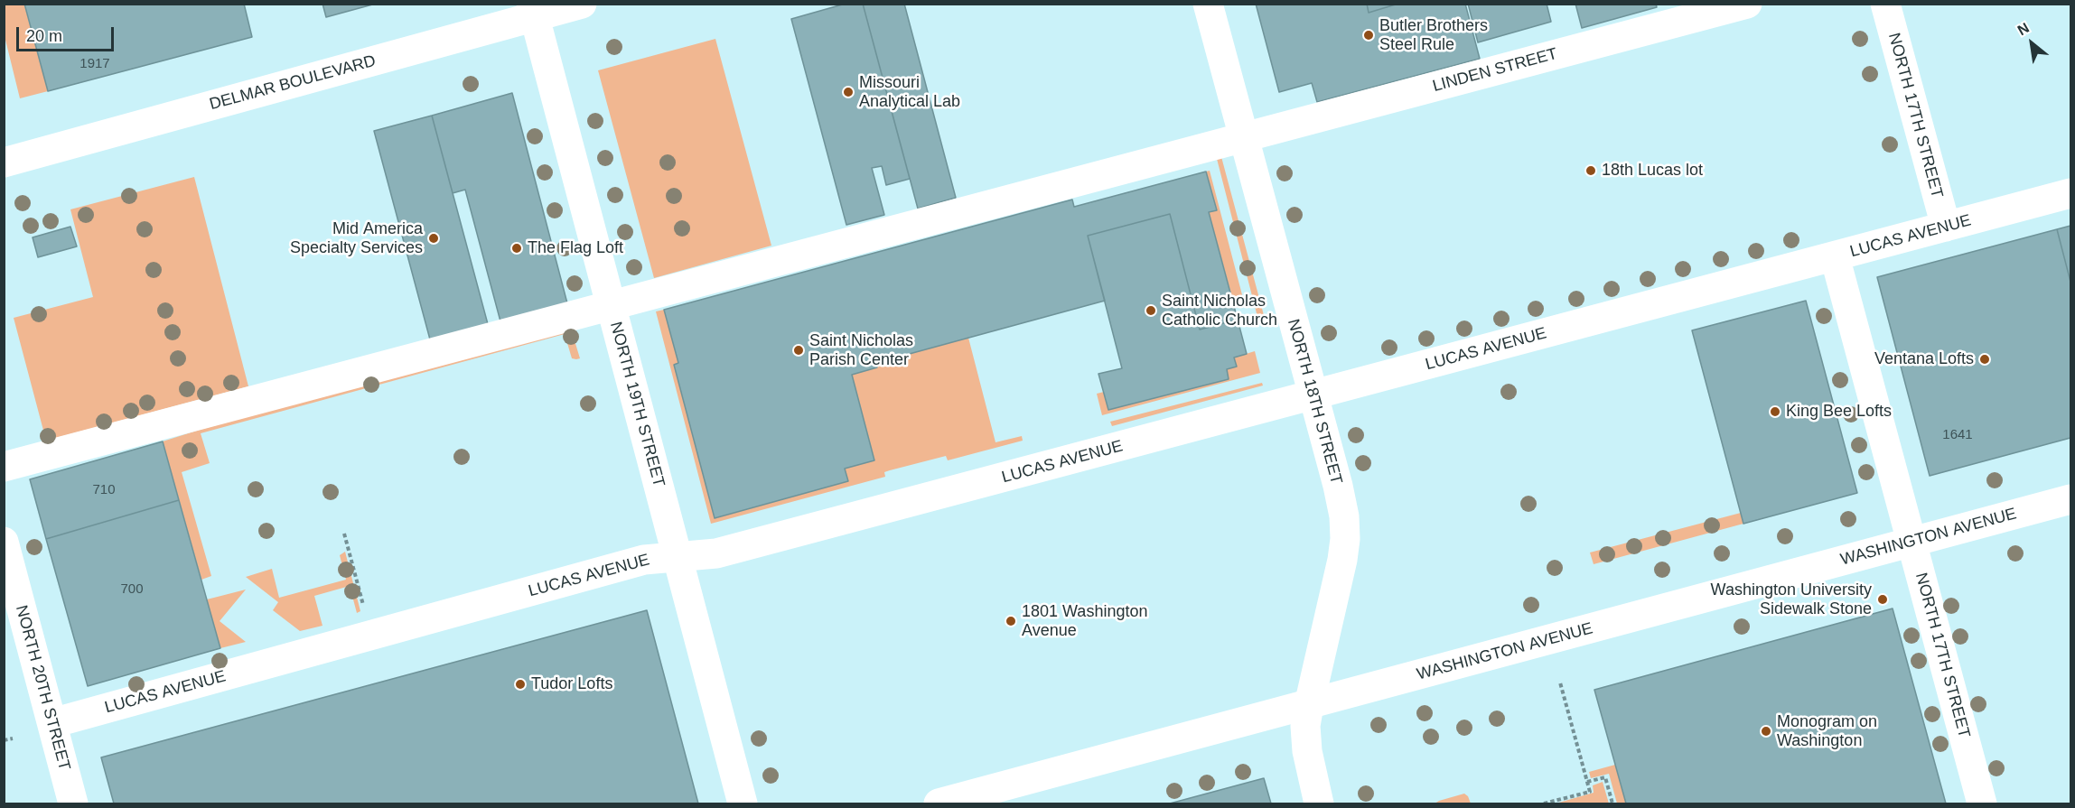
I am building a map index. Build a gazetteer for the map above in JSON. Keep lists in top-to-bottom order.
{
  "streets": {
    "street": [
      "LINDEN STREET",
      "DELMAR BOULEVARD",
      "NORTH 17TH STREET",
      "LUCAS AVENUE",
      "NORTH 18TH STREET",
      "NORTH 19TH STREET",
      "WASHINGTON AVENUE",
      "NORTH 20TH STREET"
    ]
  },
  "crossings": [
    ["LINDEN STREET", "NORTH 18TH STREET"],
    ["LINDEN STREET", "NORTH 19TH STREET"],
    ["DELMAR BOULEVARD", "NORTH 19TH STREET"],
    ["NORTH 17TH STREET", "LUCAS AVENUE"],
    ["NORTH 17TH STREET", "WASHINGTON AVENUE"],
    ["LUCAS AVENUE", "NORTH 18TH STREET"],
    ["LUCAS AVENUE", "NORTH 19TH STREET"],
    ["LUCAS AVENUE", "NORTH 20TH STREET"],
    ["NORTH 18TH STREET", "WASHINGTON AVENUE"]
  ],
  "places": [
    "Butler Brothers Steel Rule",
    "Missouri Analytical Lab",
    "18th Lucas lot",
    "Mid America Specialty Services",
    "The Flag Loft",
    "Saint Nicholas Catholic Church",
    "Saint Nicholas Parish Center",
    "Ventana Lofts",
    "King Bee Lofts",
    "Washington University Sidewalk Stone",
    "1801 Washington Avenue",
    "Tudor Lofts",
    "Monogram on Washington"
  ],
  "house_numbers": [
    "1917",
    "1641",
    "710",
    "700"
  ],
  "scale_bar": "20 m",
  "north": "top left"
}
